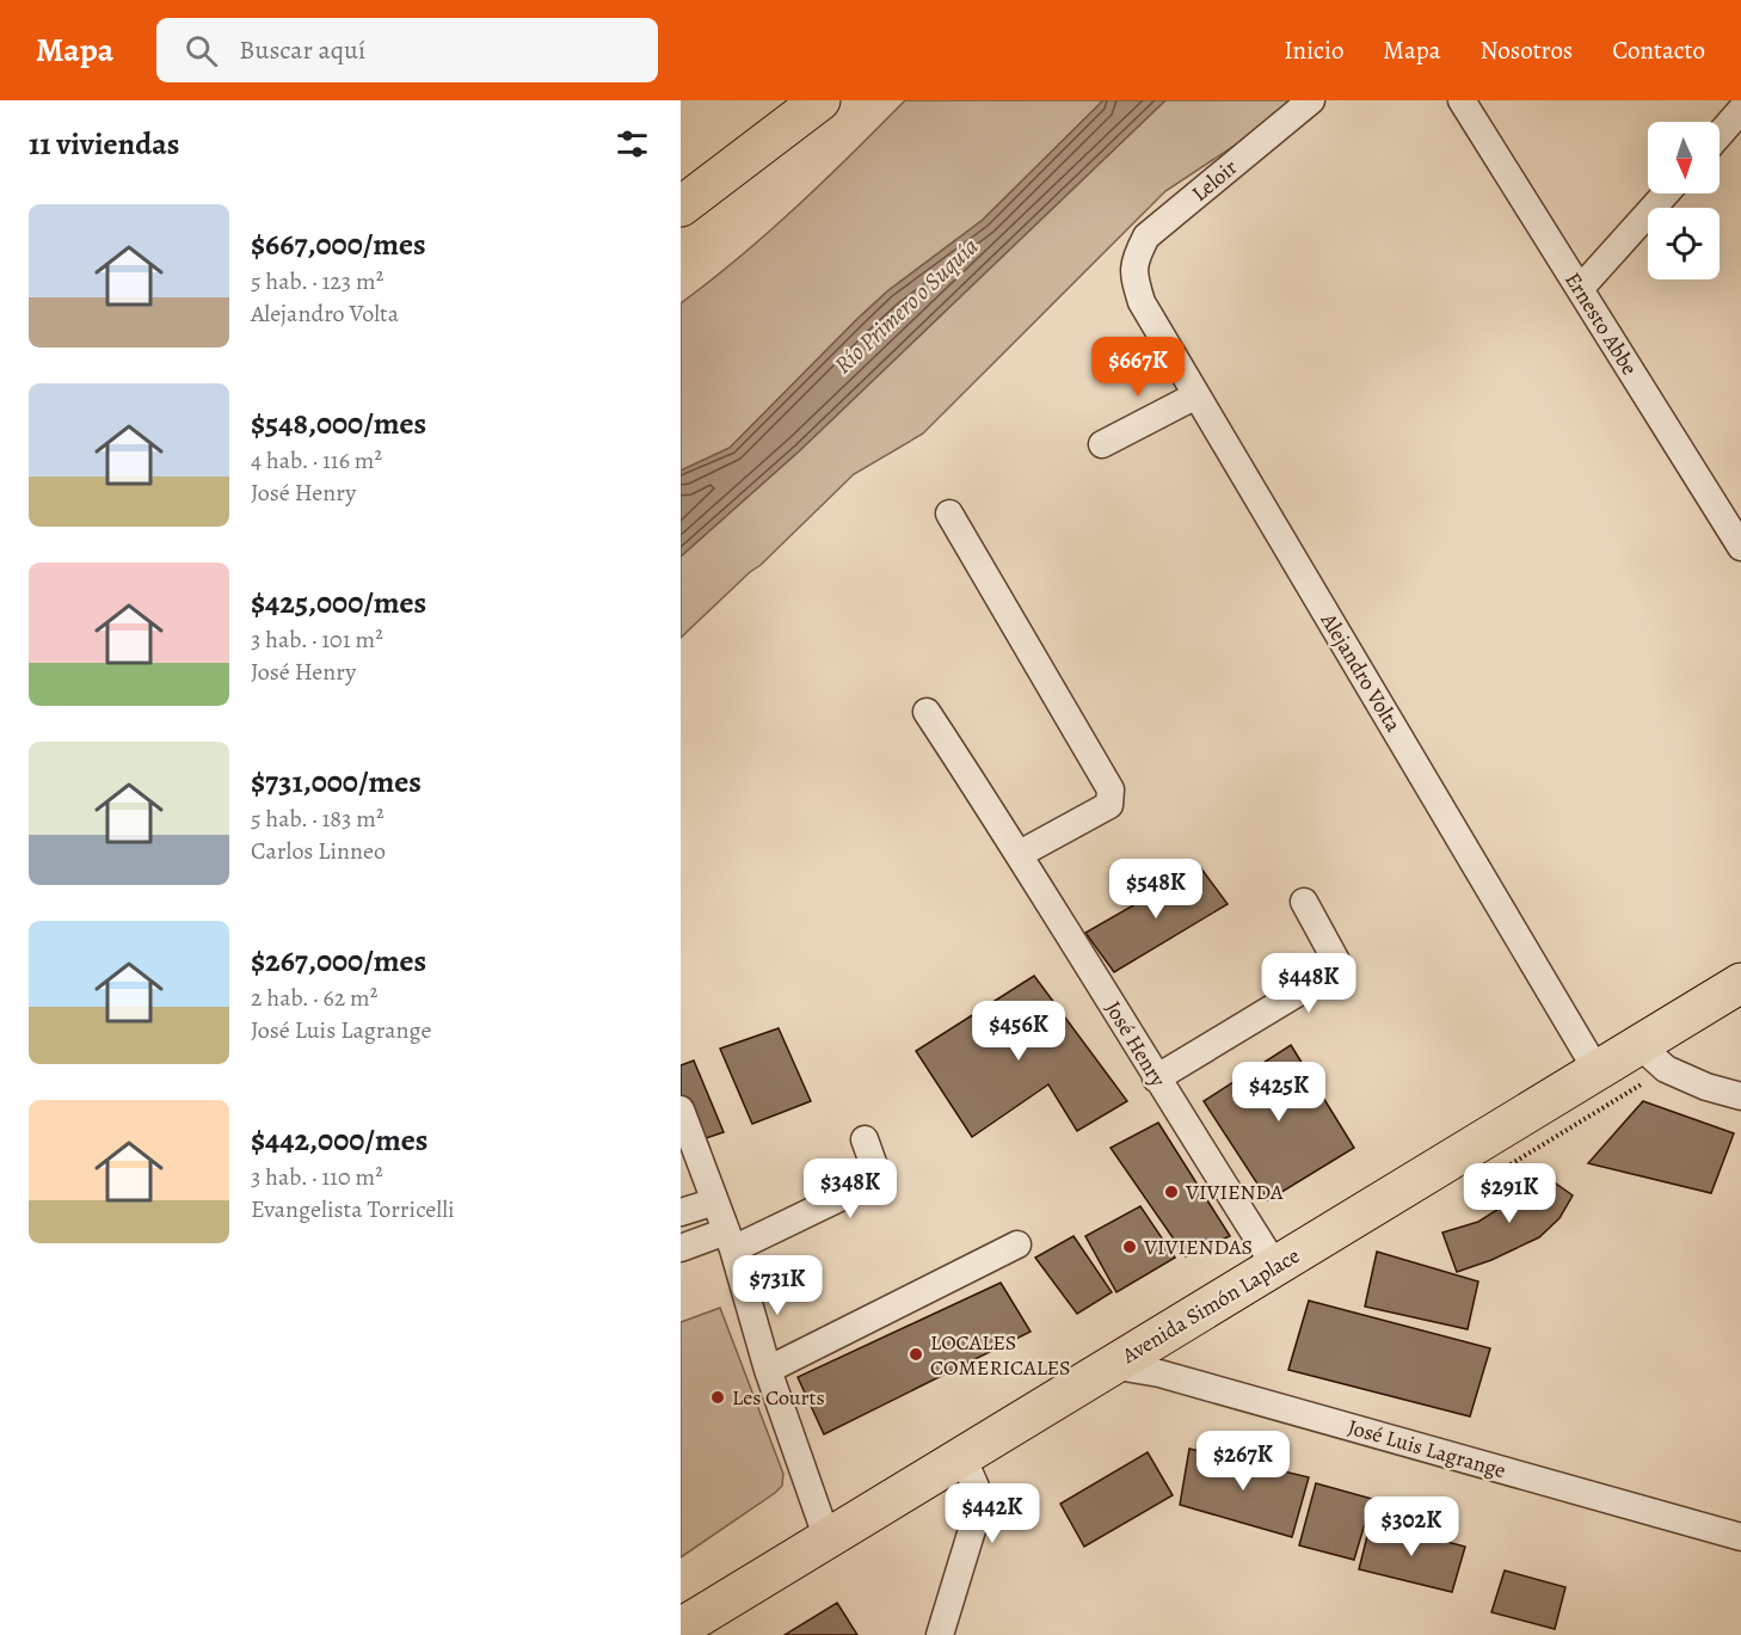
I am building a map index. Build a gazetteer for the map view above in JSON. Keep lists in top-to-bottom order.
{
  "streets": {
    "main road": ["Avenida Simón Laplace"],
    "street": [
      "Leloir",
      "Ernesto Abbe",
      "Alejandro Volta",
      "José Henry",
      "José Luis Lagrange"
    ]
  },
  "crossings": [
    ["Leloir", "Alejandro Volta"],
    ["Alejandro Volta", "Avenida Simón Laplace"],
    ["José Henry", "Avenida Simón Laplace"],
    ["Avenida Simón Laplace", "José Luis Lagrange"]
  ],
  "water": ["Río Primero o Suquía"],
  "places": [
    "VIVIENDA",
    "VIVIENDAS",
    "LOCALES COMERICALES",
    "Les Courts"
  ],
  "north": "bottom",
  "page": {
    "header": "Mapa",
    "search": "Buscar aquí",
    "nav": [
      "Inicio",
      "Mapa",
      "Nosotros",
      "Contacto"
    ],
    "heading": "11 viviendas",
    "list": [
      {
        "name": "$667,000/mes",
        "note": "5 hab. · 123 m² · Alejandro Volta"
      },
      {
        "name": "$548,000/mes",
        "note": "4 hab. · 116 m² · José Henry"
      },
      {
        "name": "$425,000/mes",
        "note": "3 hab. · 101 m² · José Henry"
      },
      {
        "name": "$731,000/mes",
        "note": "5 hab. · 183 m² · Carlos Linneo"
      },
      {
        "name": "$267,000/mes",
        "note": "2 hab. · 62 m² · José Luis Lagrange"
      },
      {
        "name": "$442,000/mes",
        "note": "3 hab. · 110 m² · Evangelista Torricelli"
      }
    ],
    "price": [
      "$667K",
      "$548K",
      "$448K",
      "$456K",
      "$425K",
      "$348K",
      "$291K",
      "$731K",
      "$267K",
      "$442K",
      "$302K"
    ]
  }
}
